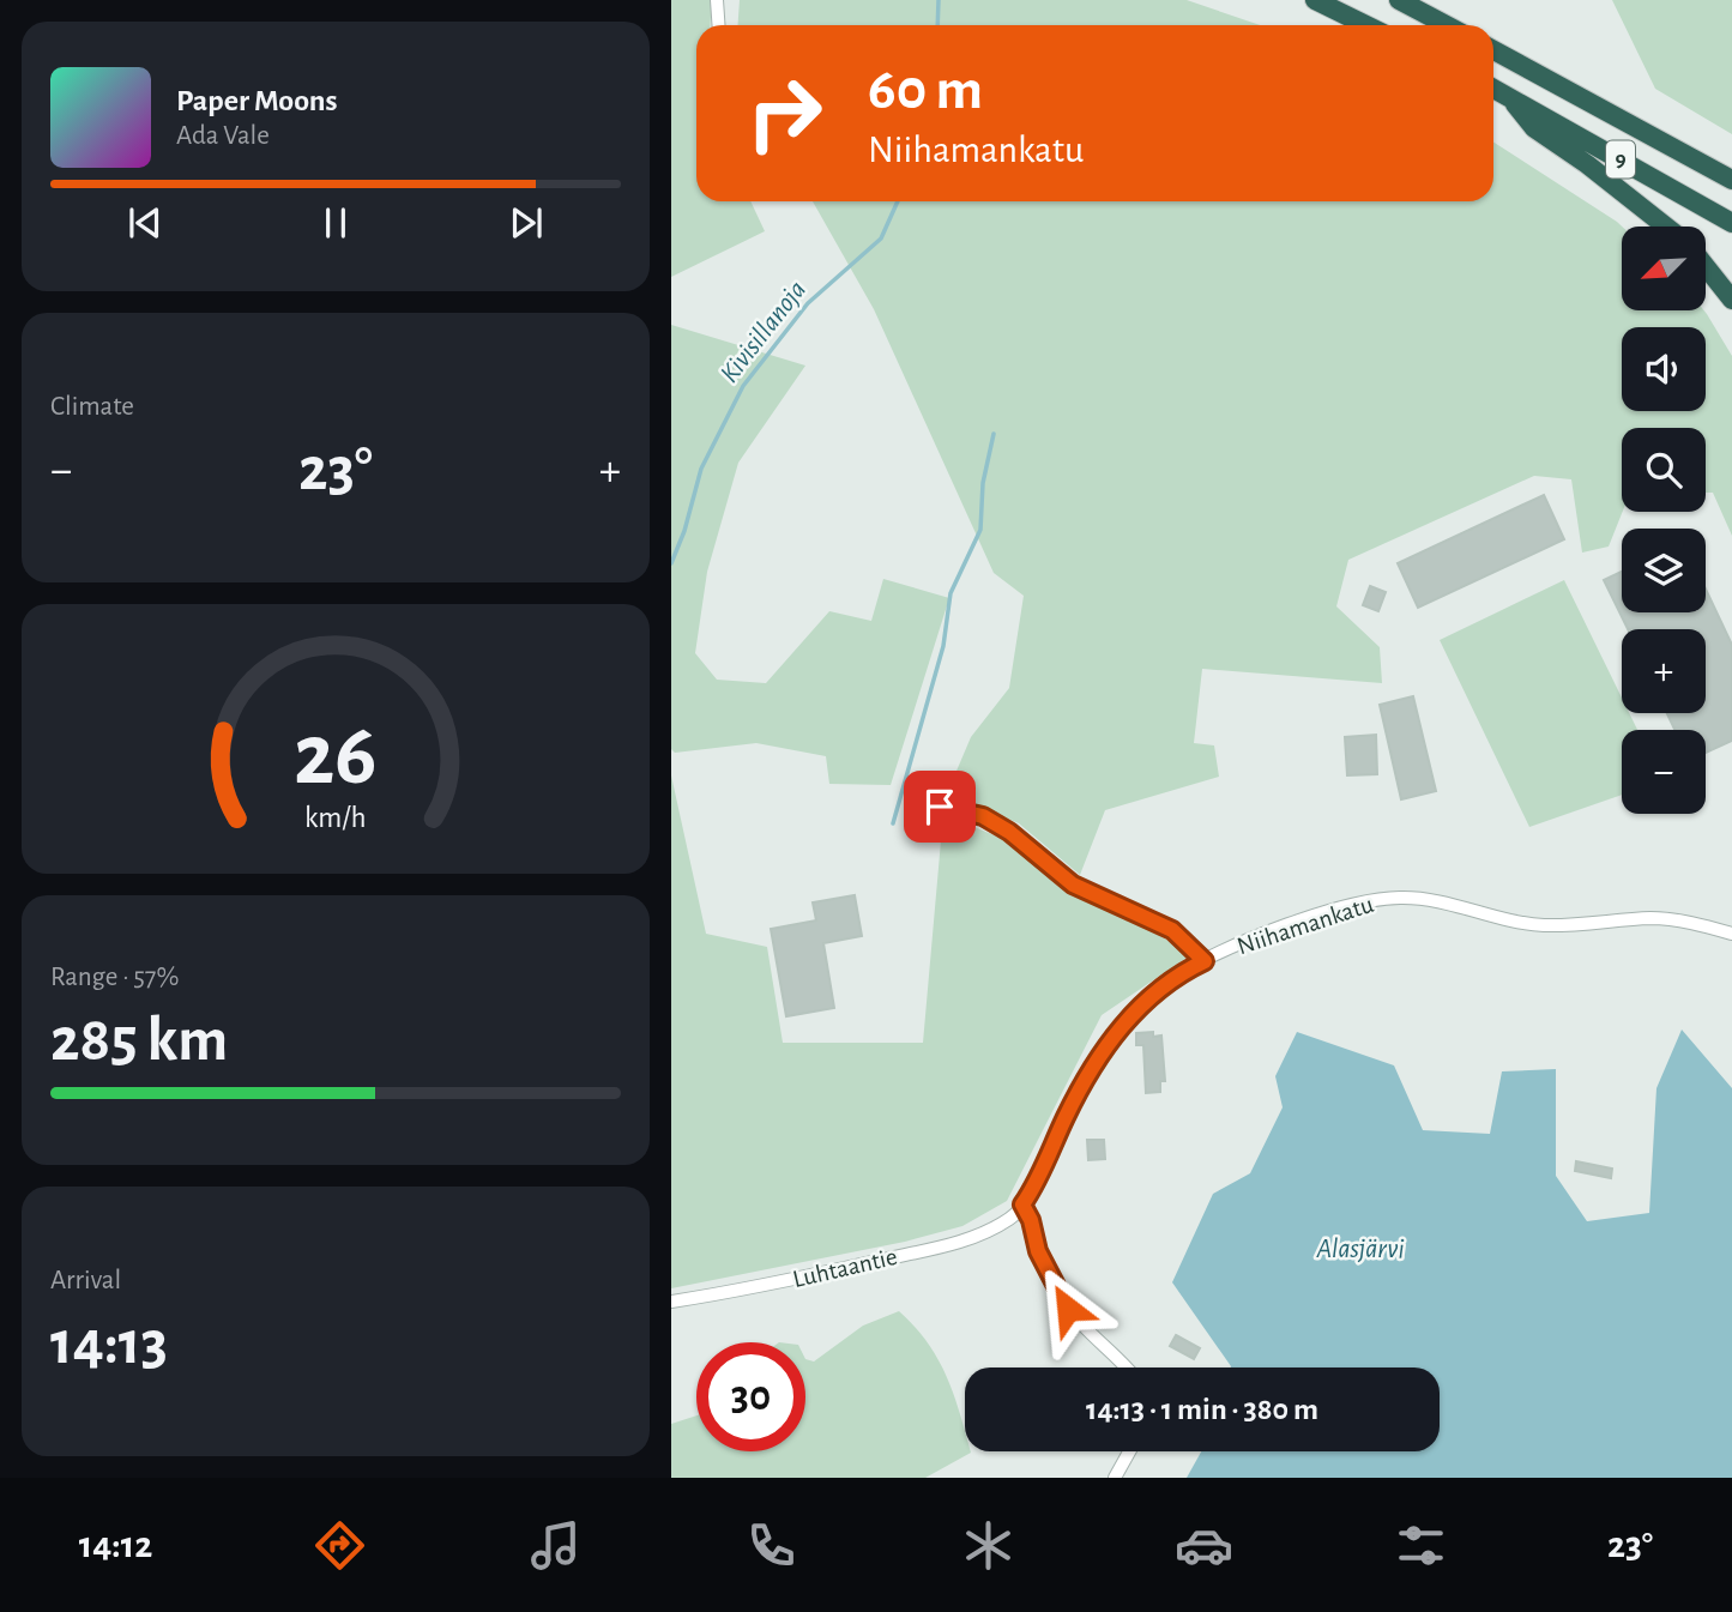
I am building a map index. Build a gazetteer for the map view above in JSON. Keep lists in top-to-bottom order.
{
  "streets": {
    "highway": ["9"],
    "street": ["Niihamankatu", "Luhtaantie"]
  },
  "crossings": [
    ["Niihamankatu", "Luhtaantie"]
  ],
  "water": ["Kivisillanoja", "Alasjärvi"],
  "north": "bottom left",
  "page": {
    "turn": ["60 m", "Niihamankatu"],
    "song": ["Paper Moons", "Ada Vale"],
    "map_buttons": ["+", "−"],
    "tile": [
      "Climate",
      ["Range · 57%", "285 km"],
      ["Arrival", "14:13"]
    ],
    "heat": ["−", "23°", "+"],
    "limit": "30",
    "trip": "14:13 · 1 min · 380 m",
    "tabs": ["14:12", "23°"],
    "gauge": ["26", "km/h"]
  }
}
